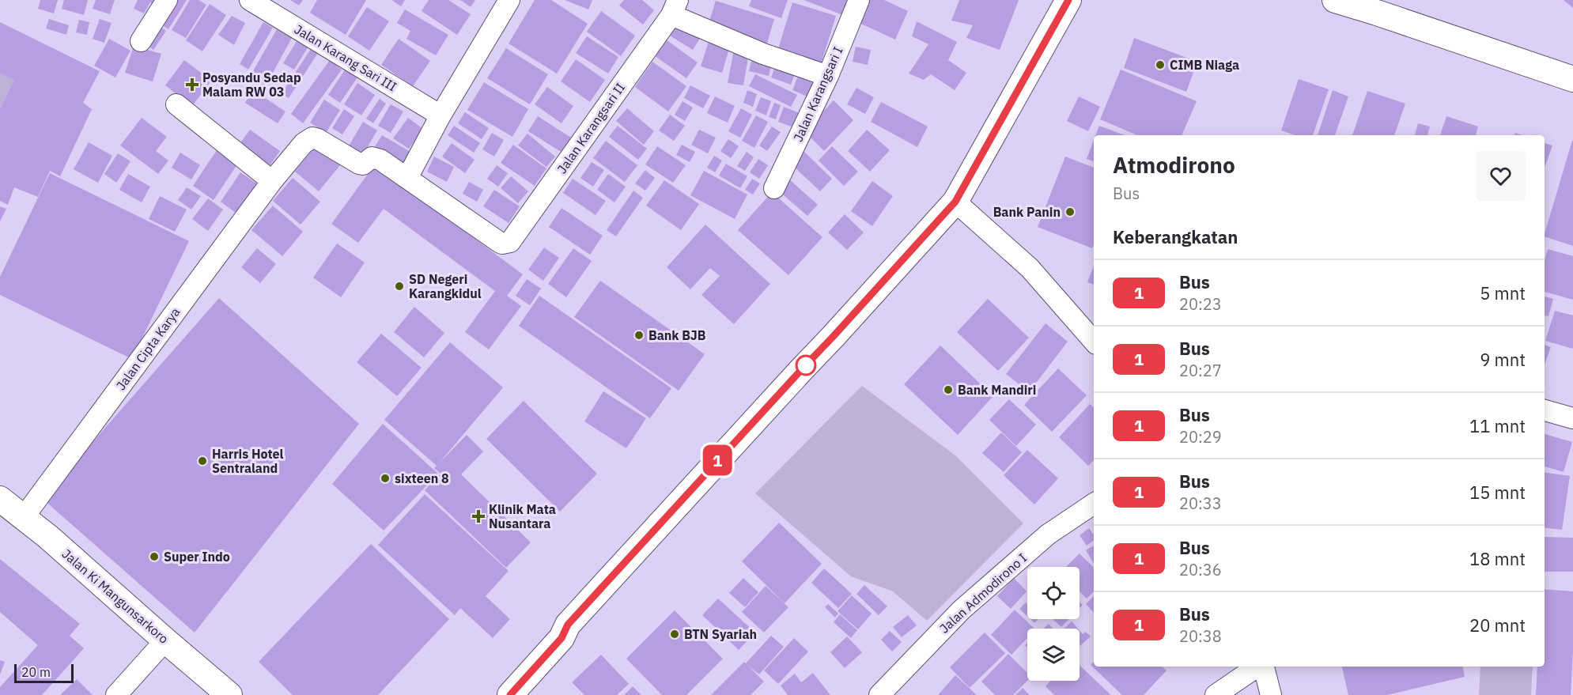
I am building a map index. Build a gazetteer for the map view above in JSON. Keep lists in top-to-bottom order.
{
  "streets": {
    "main road": ["Jalan Ki Mangunsarkoro"],
    "street": [
      "Jalan Karang Sari III",
      "Jalan Karangsari I",
      "Jalan Karangsari II",
      "Jalan Cipta Karya",
      "Jalan Admodirono I"
    ]
  },
  "crossings": [
    ["Jalan Karangsari I", "Jalan Karangsari II"],
    ["Jalan Karangsari II", "Jalan Cipta Karya"],
    ["Jalan Cipta Karya", "Jalan Ki Mangunsarkoro"]
  ],
  "places": {
    "other": [
      "CIMB Niaga",
      "Bank Panin",
      "SD Negeri Karangkidul",
      "Bank BJB",
      "Bank Mandiri",
      "Harris Hotel Sentraland",
      "sixteen 8",
      "Super Indo",
      "BTN Syariah"
    ],
    "health": ["Posyandu Sedap Malam RW 03", "Klinik Mata Nusantara"]
  },
  "lines": ["bus line 1"],
  "scale_bar": "20 m",
  "page": {
    "on_map": "1",
    "heading": [
      ["Atmodirono", "Bus"],
      "Keberangkatan"
    ],
    "list": [
      {
        "mark": "1",
        "name": "Bus",
        "note": "20:23",
        "value": "5 mnt"
      },
      {
        "mark": "1",
        "name": "Bus",
        "note": "20:27",
        "value": "9 mnt"
      },
      {
        "mark": "1",
        "name": "Bus",
        "note": "20:29",
        "value": "11 mnt"
      },
      {
        "mark": "1",
        "name": "Bus",
        "note": "20:33",
        "value": "15 mnt"
      },
      {
        "mark": "1",
        "name": "Bus",
        "note": "20:36",
        "value": "18 mnt"
      },
      {
        "mark": "1",
        "name": "Bus",
        "note": "20:38",
        "value": "20 mnt"
      }
    ],
    "scale": "20 m"
  }
}
